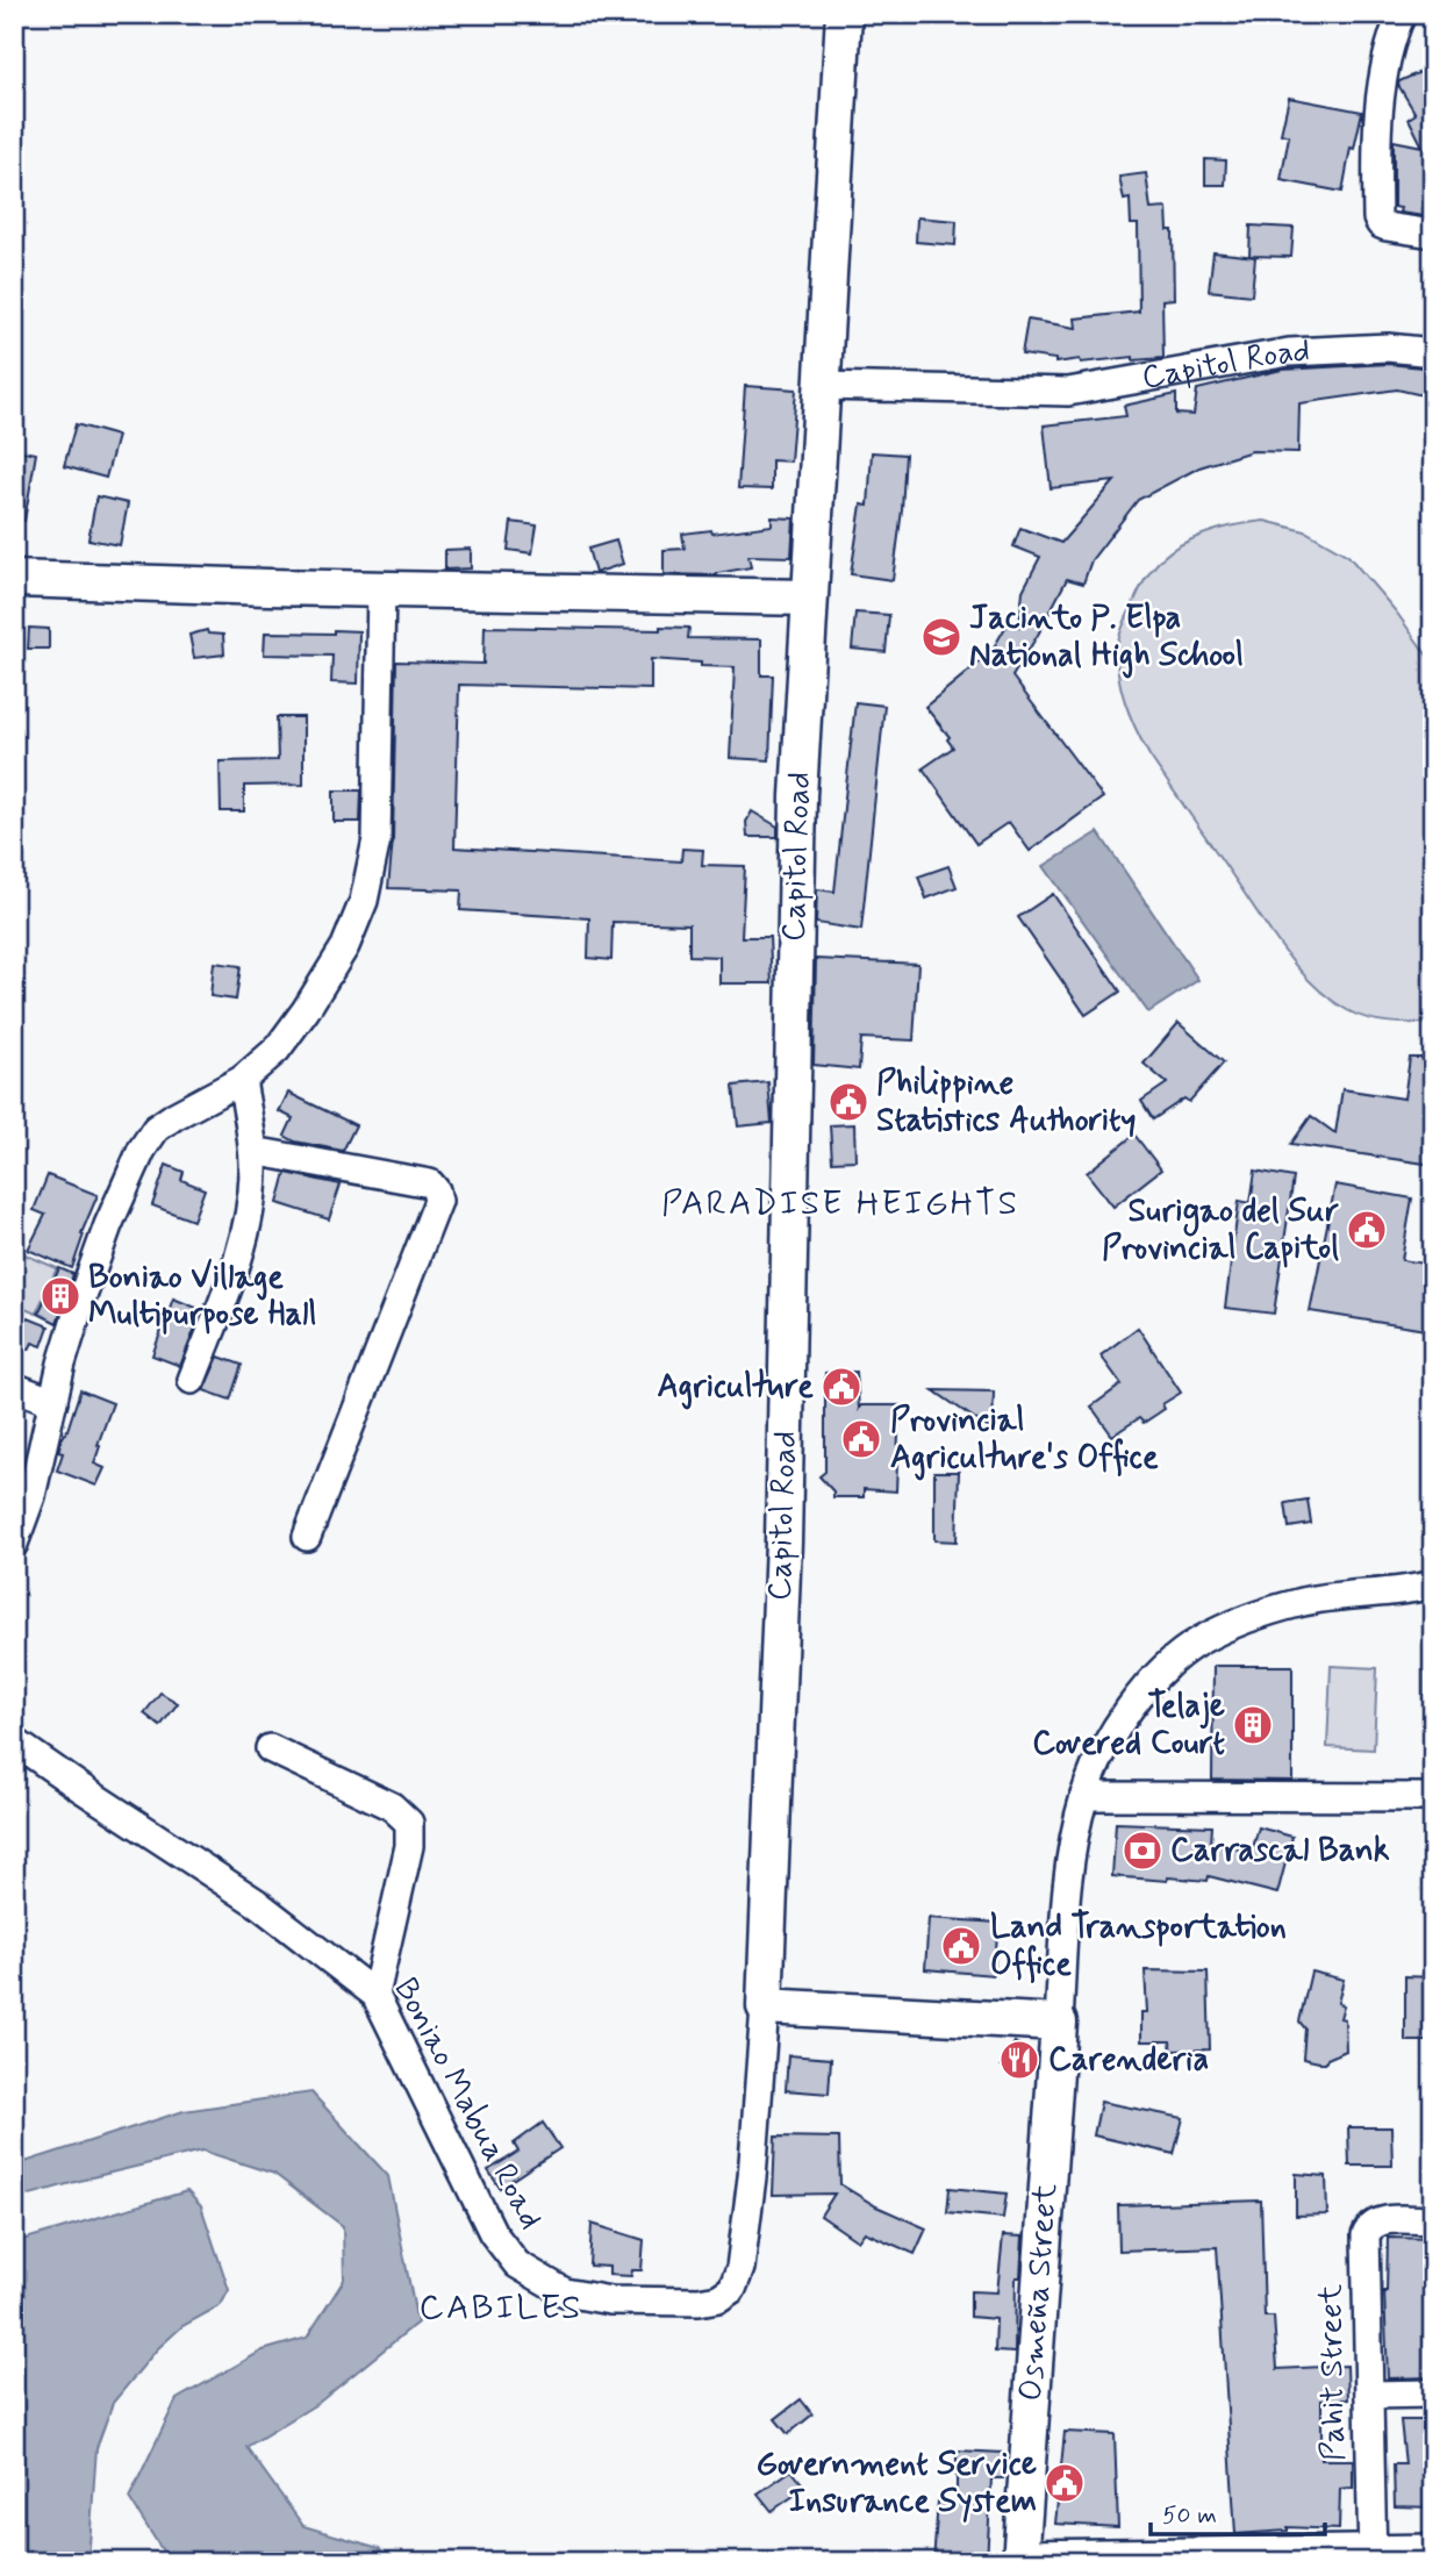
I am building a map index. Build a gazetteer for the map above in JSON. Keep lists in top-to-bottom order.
{
  "streets": {
    "main road": ["Capitol Road", "Osmeña Street"],
    "street": ["Boniao Mabua Road", "Pahit Street"]
  },
  "crossings": [
    ["Capitol Road", "Boniao Mabua Road"]
  ],
  "districts": ["PARADISE HEIGHTS", "CABILES"],
  "places": {
    "school or university": ["Jacinto P. Elpa National High School"],
    "public building": [
      "Philippine Statistics Authority",
      "Surigao del Sur Provincial Capitol",
      "Agriculture",
      "Provincial Agriculture's Office",
      "Land Transportation Office",
      "Government Service Insurance System"
    ],
    "building": ["Boniao Village Multipurpose Hall", "Telaje Covered Court"],
    "bank": ["Carrascal Bank"],
    "restaurant": ["Carenderia"]
  },
  "scale_bar": "50 m"
}
